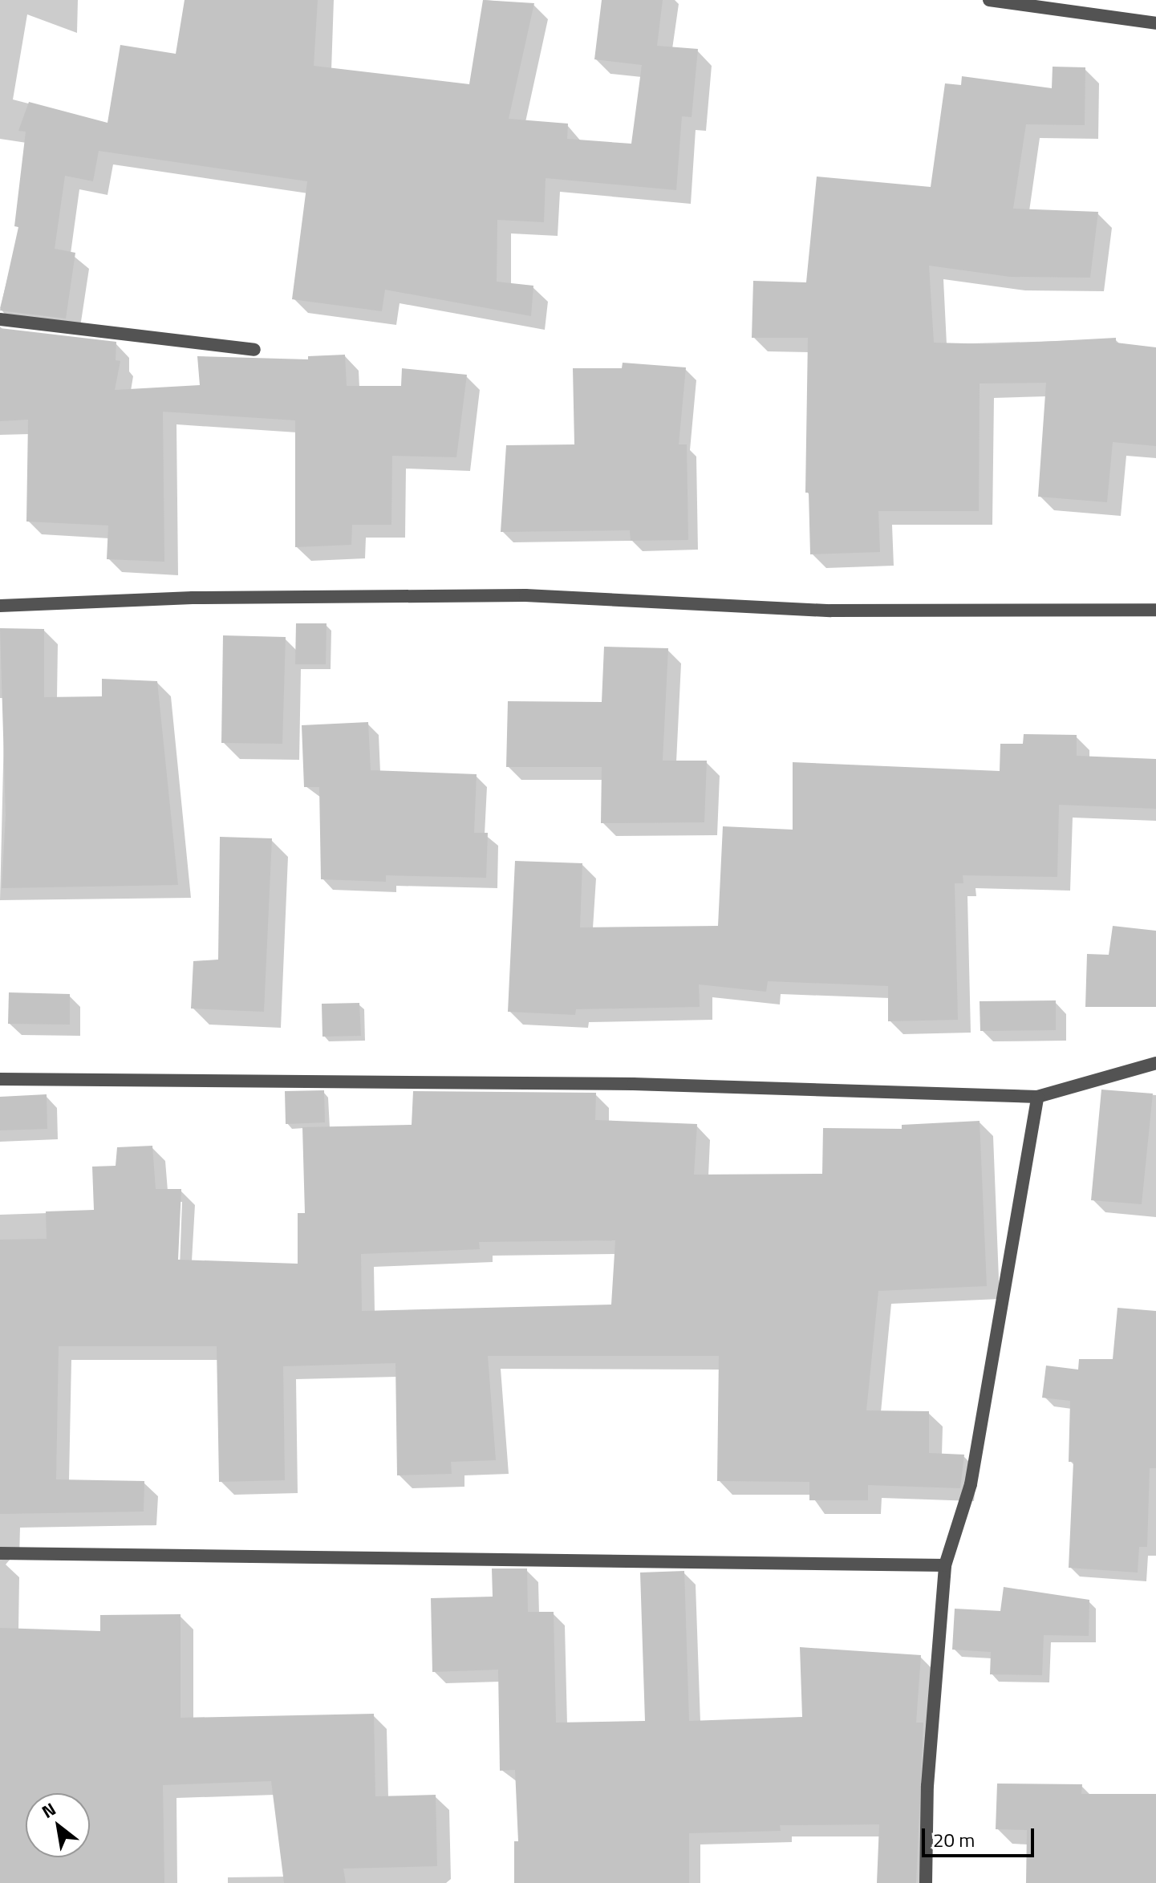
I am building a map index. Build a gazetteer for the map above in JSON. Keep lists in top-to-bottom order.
{
  "scale_bar": "20 m",
  "north": "top left"
}
